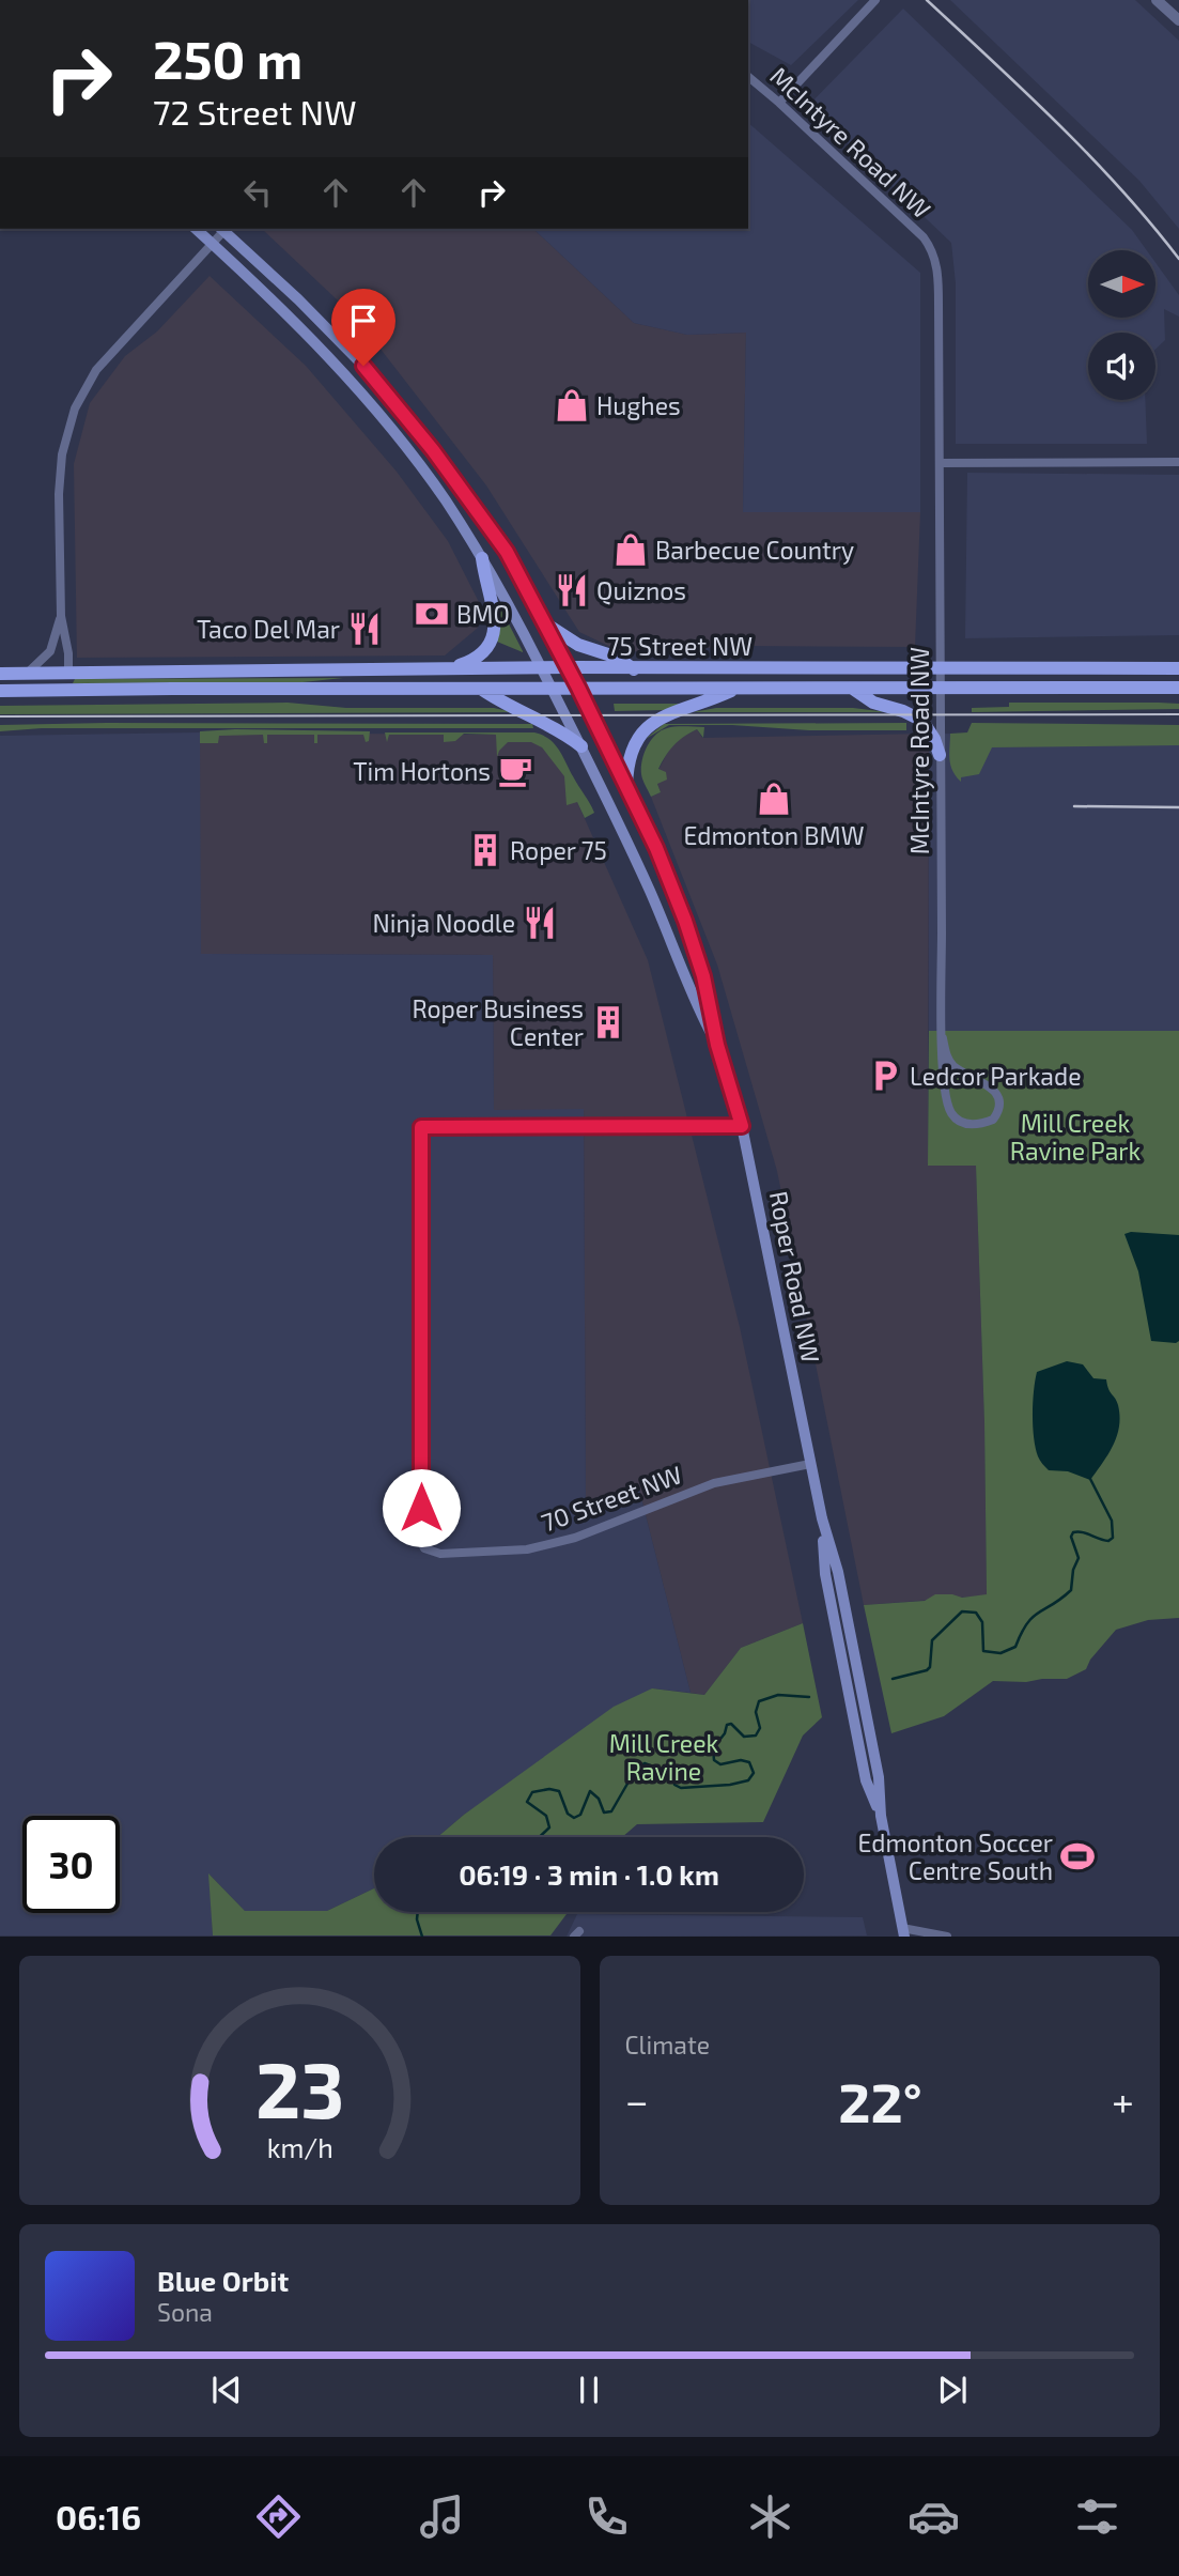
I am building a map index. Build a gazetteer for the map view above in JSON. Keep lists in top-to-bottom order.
{
  "streets": {
    "main road": ["75 Street NW", "Roper Road NW"],
    "street": ["McIntyre Road NW", "70 Street NW"]
  },
  "crossings": [
    ["McIntyre Road NW", "75 Street NW"],
    ["75 Street NW", "Roper Road NW"],
    ["Roper Road NW", "70 Street NW"]
  ],
  "parks": ["Mill Creek Ravine Park", "Mill Creek Ravine"],
  "places": {
    "shop": ["Hughes", "Barbecue Country", "Edmonton BMW"],
    "restaurant": ["Quiznos", "Taco Del Mar", "Ninja Noodle"],
    "bank": ["BMO"],
    "cafe": ["Tim Hortons"],
    "building": ["Roper 75", "Roper Business Center"],
    "parking": ["Ledcor Parkade"],
    "sports": ["Edmonton Soccer Centre South"]
  },
  "north": "right",
  "page": {
    "turn": ["250 m", "72 Street NW"],
    "limit": "30",
    "trip": "06:19 · 3 min · 1.0 km",
    "tile": "Climate",
    "heat": ["−", "22°", "+"],
    "song": ["Blue Orbit", "Sona"],
    "tabs": "06:16",
    "gauge": ["23", "km/h"]
  }
}
